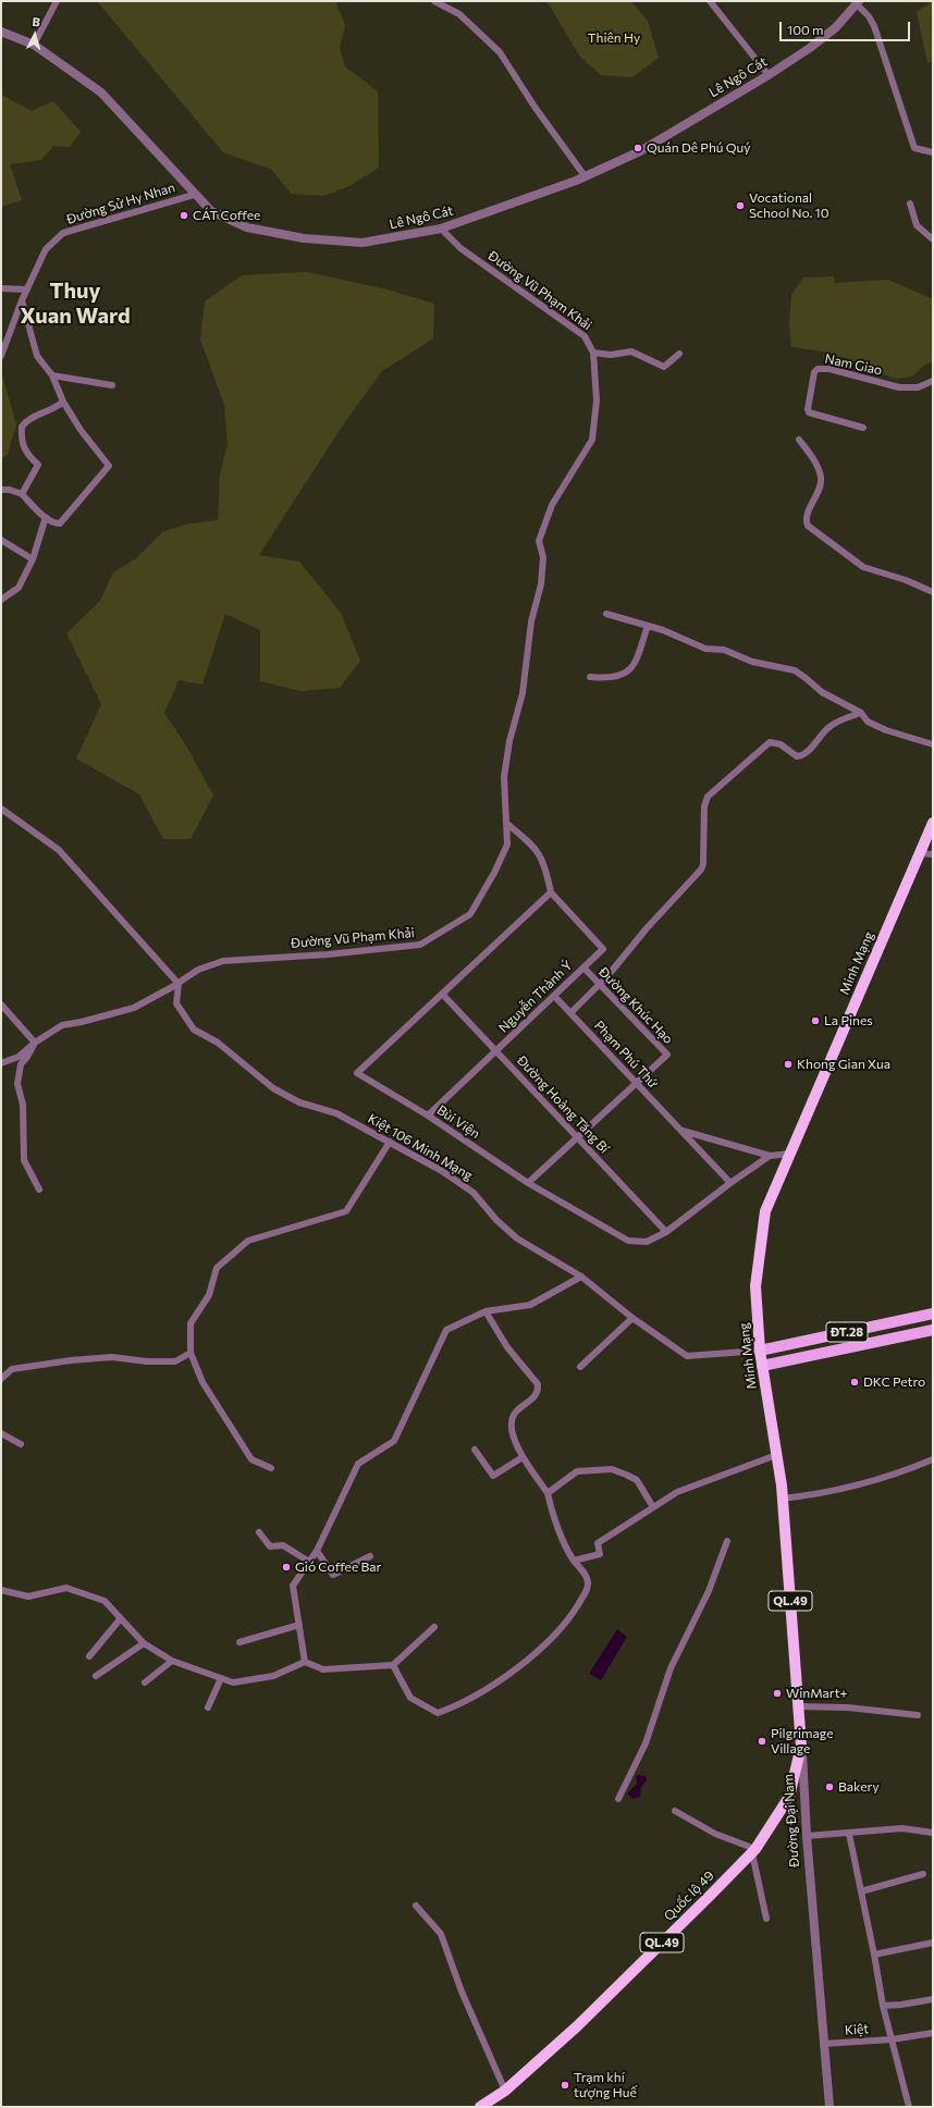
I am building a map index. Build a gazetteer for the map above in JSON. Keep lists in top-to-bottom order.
{
  "streets": {
    "highway": [
      "Minh Mạng",
      "QL.49",
      "Đường Đại Nam",
      "Quốc lộ 49"
    ],
    "main road": ["ĐT.28"],
    "street": [
      "Lê Ngô Cát",
      "Đường Sử Hy Nhan",
      "Đường Vũ Phạm Khải",
      "Nam Giao",
      "Nguyễn Thành Ý",
      "Đường Khúc Hạo",
      "Phạm Phú Thứ",
      "Đường Hoàng Tăng Bí",
      "Bùi Viện",
      "Kiệt 106 Minh Mạng",
      "Kiệt"
    ]
  },
  "crossings": [
    ["Lê Ngô Cát", "Đường Sử Hy Nhan"],
    ["Lê Ngô Cát", "Đường Vũ Phạm Khải"],
    ["Đường Vũ Phạm Khải", "Kiệt 106 Minh Mạng"],
    ["Minh Mạng", "Kiệt 106 Minh Mạng"],
    ["Minh Mạng", "ĐT.28"],
    ["Minh Mạng", "Đường Đại Nam"],
    ["Nguyễn Thành Ý", "Đường Khúc Hạo"],
    ["Nguyễn Thành Ý", "Phạm Phú Thứ"],
    ["Nguyễn Thành Ý", "Đường Hoàng Tăng Bí"],
    ["Nguyễn Thành Ý", "Bùi Viện"],
    ["Đường Khúc Hạo", "Phạm Phú Thứ"],
    ["Đường Khúc Hạo", "Đường Hoàng Tăng Bí"],
    ["Đường Khúc Hạo", "Bùi Viện"],
    ["Phạm Phú Thứ", "Bùi Viện"],
    ["Đường Hoàng Tăng Bí", "Bùi Viện"],
    ["Kiệt 106 Minh Mạng", "ĐT.28"],
    ["Đường Đại Nam", "Quốc lộ 49"],
    ["Đường Đại Nam", "Kiệt"]
  ],
  "districts": ["Thuy Xuan Ward"],
  "parks": ["Thiên Hy"],
  "places": [
    "Quán Dê Phú Quý",
    "Vocational School No. 10",
    "CÁT Coffee",
    "La Pines",
    "Khong Gian Xua",
    "DKC Petro",
    "Gió Coffee Bar",
    "WinMart+",
    "Pilgrimage Village",
    "Bakery",
    "Trạm khí tượng Huế"
  ],
  "scale_bar": "100 m",
  "north": "top"
}
